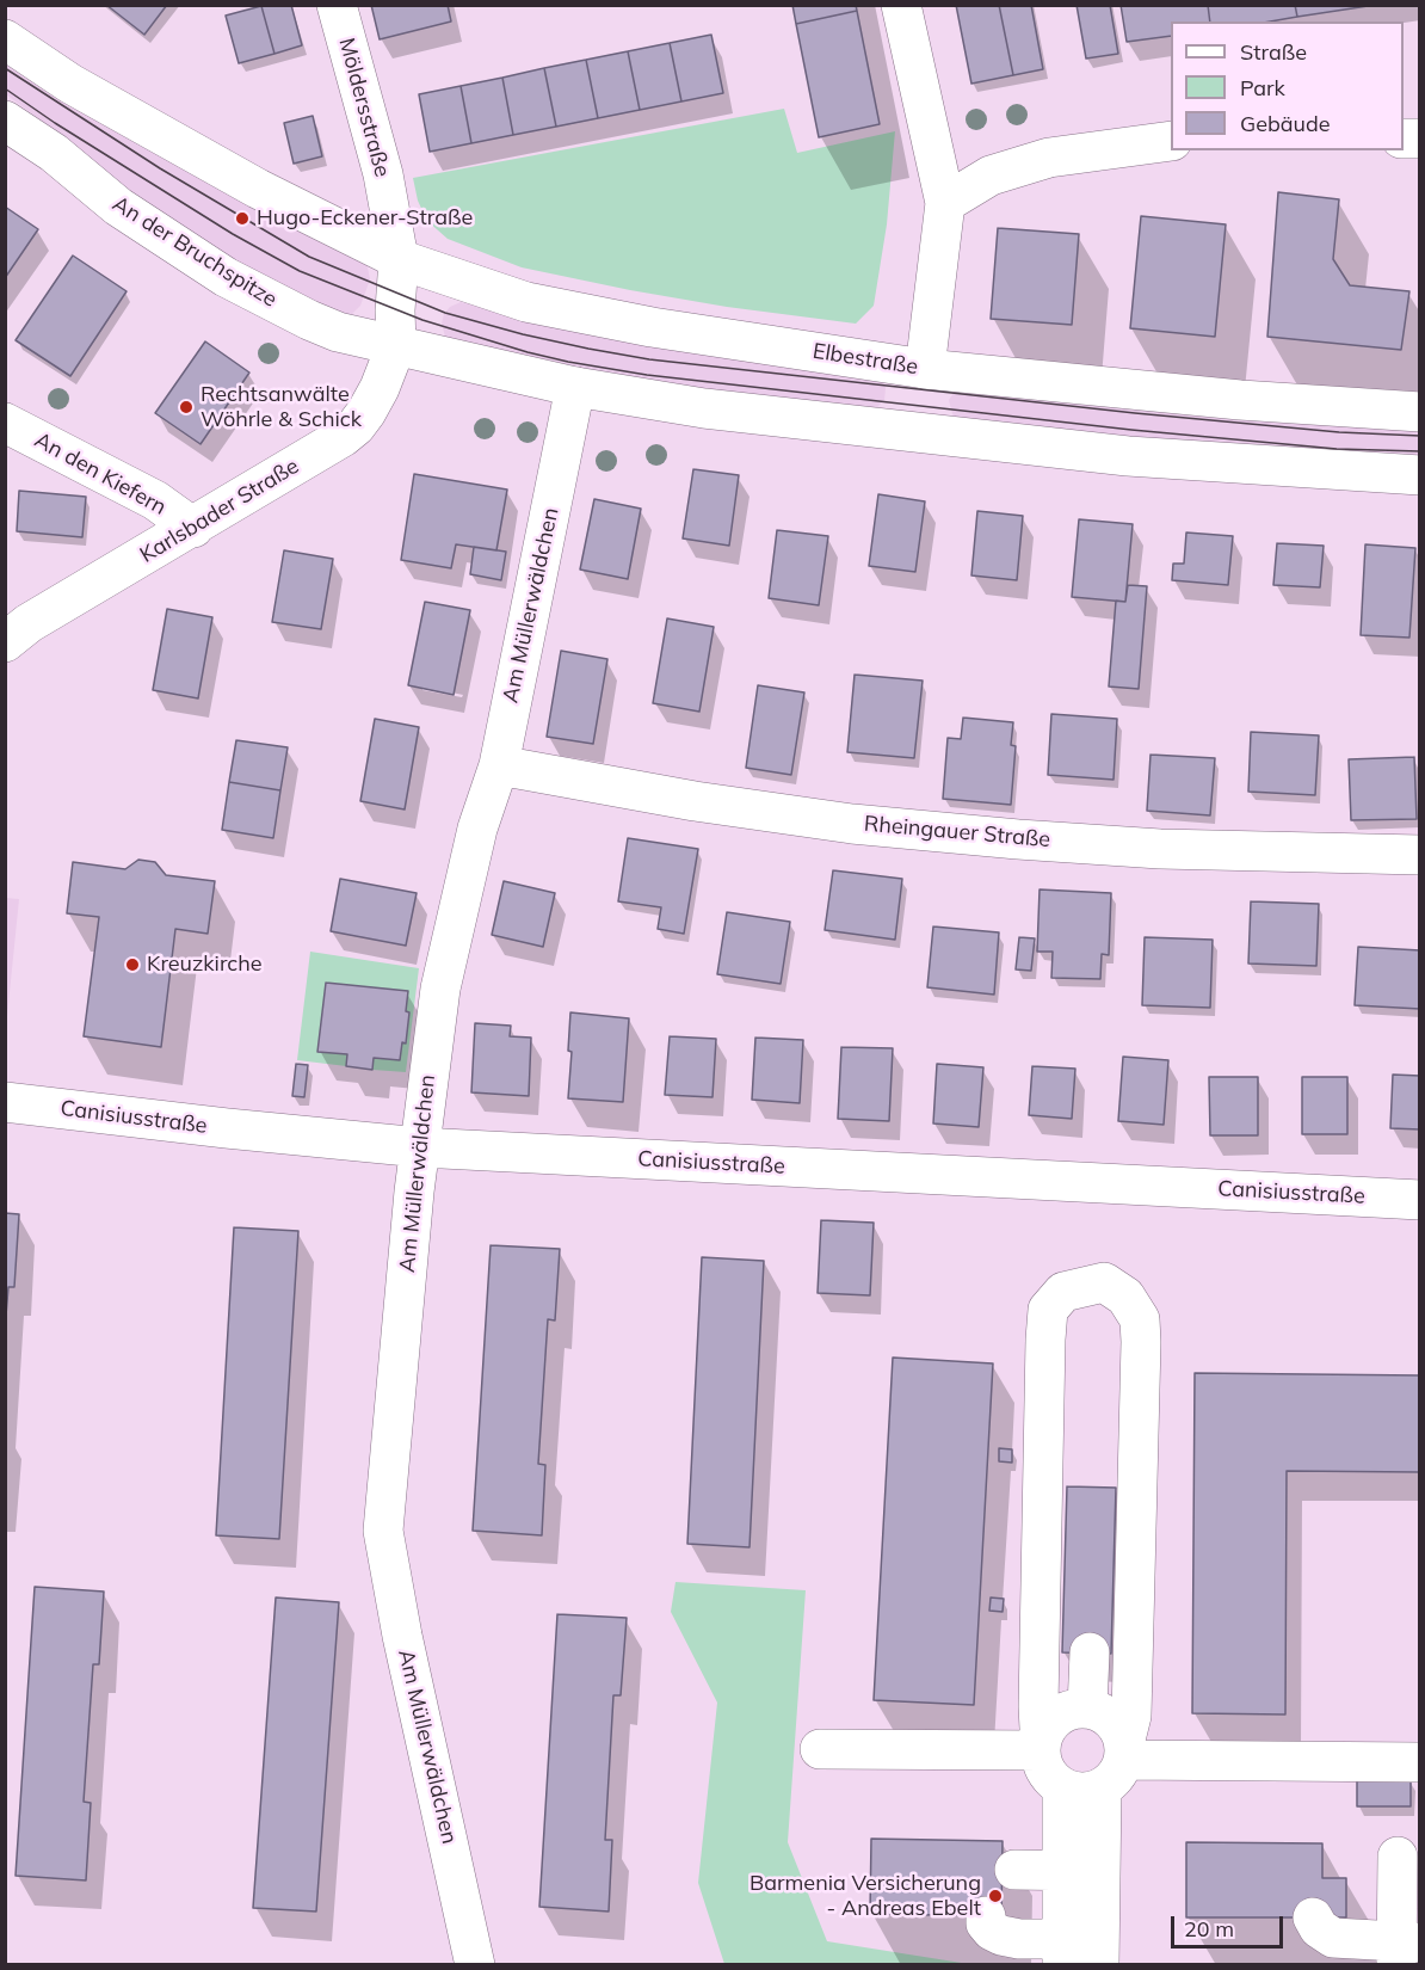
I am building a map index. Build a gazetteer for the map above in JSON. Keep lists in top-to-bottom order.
{
  "streets": {
    "street": [
      "Möldersstraße",
      "An der Bruchspitze",
      "Elbestraße",
      "An den Kiefern",
      "Karlsbader Straße",
      "Am Müllerwäldchen",
      "Rheingauer Straße",
      "Canisiusstraße"
    ]
  },
  "crossings": [
    ["Möldersstraße", "Elbestraße"],
    ["An der Bruchspitze", "Karlsbader Straße"],
    ["An den Kiefern", "Karlsbader Straße"],
    ["Am Müllerwäldchen", "Rheingauer Straße"],
    ["Am Müllerwäldchen", "Canisiusstraße"]
  ],
  "places": [
    "Hugo-Eckener-Straße",
    "Rechtsanwälte Wöhrle & Schick",
    "Kreuzkirche",
    "Barmenia Versicherung - Andreas Ebelt"
  ],
  "legend": ["Straße", "Park", "Gebäude"],
  "scale_bar": "20 m"
}
